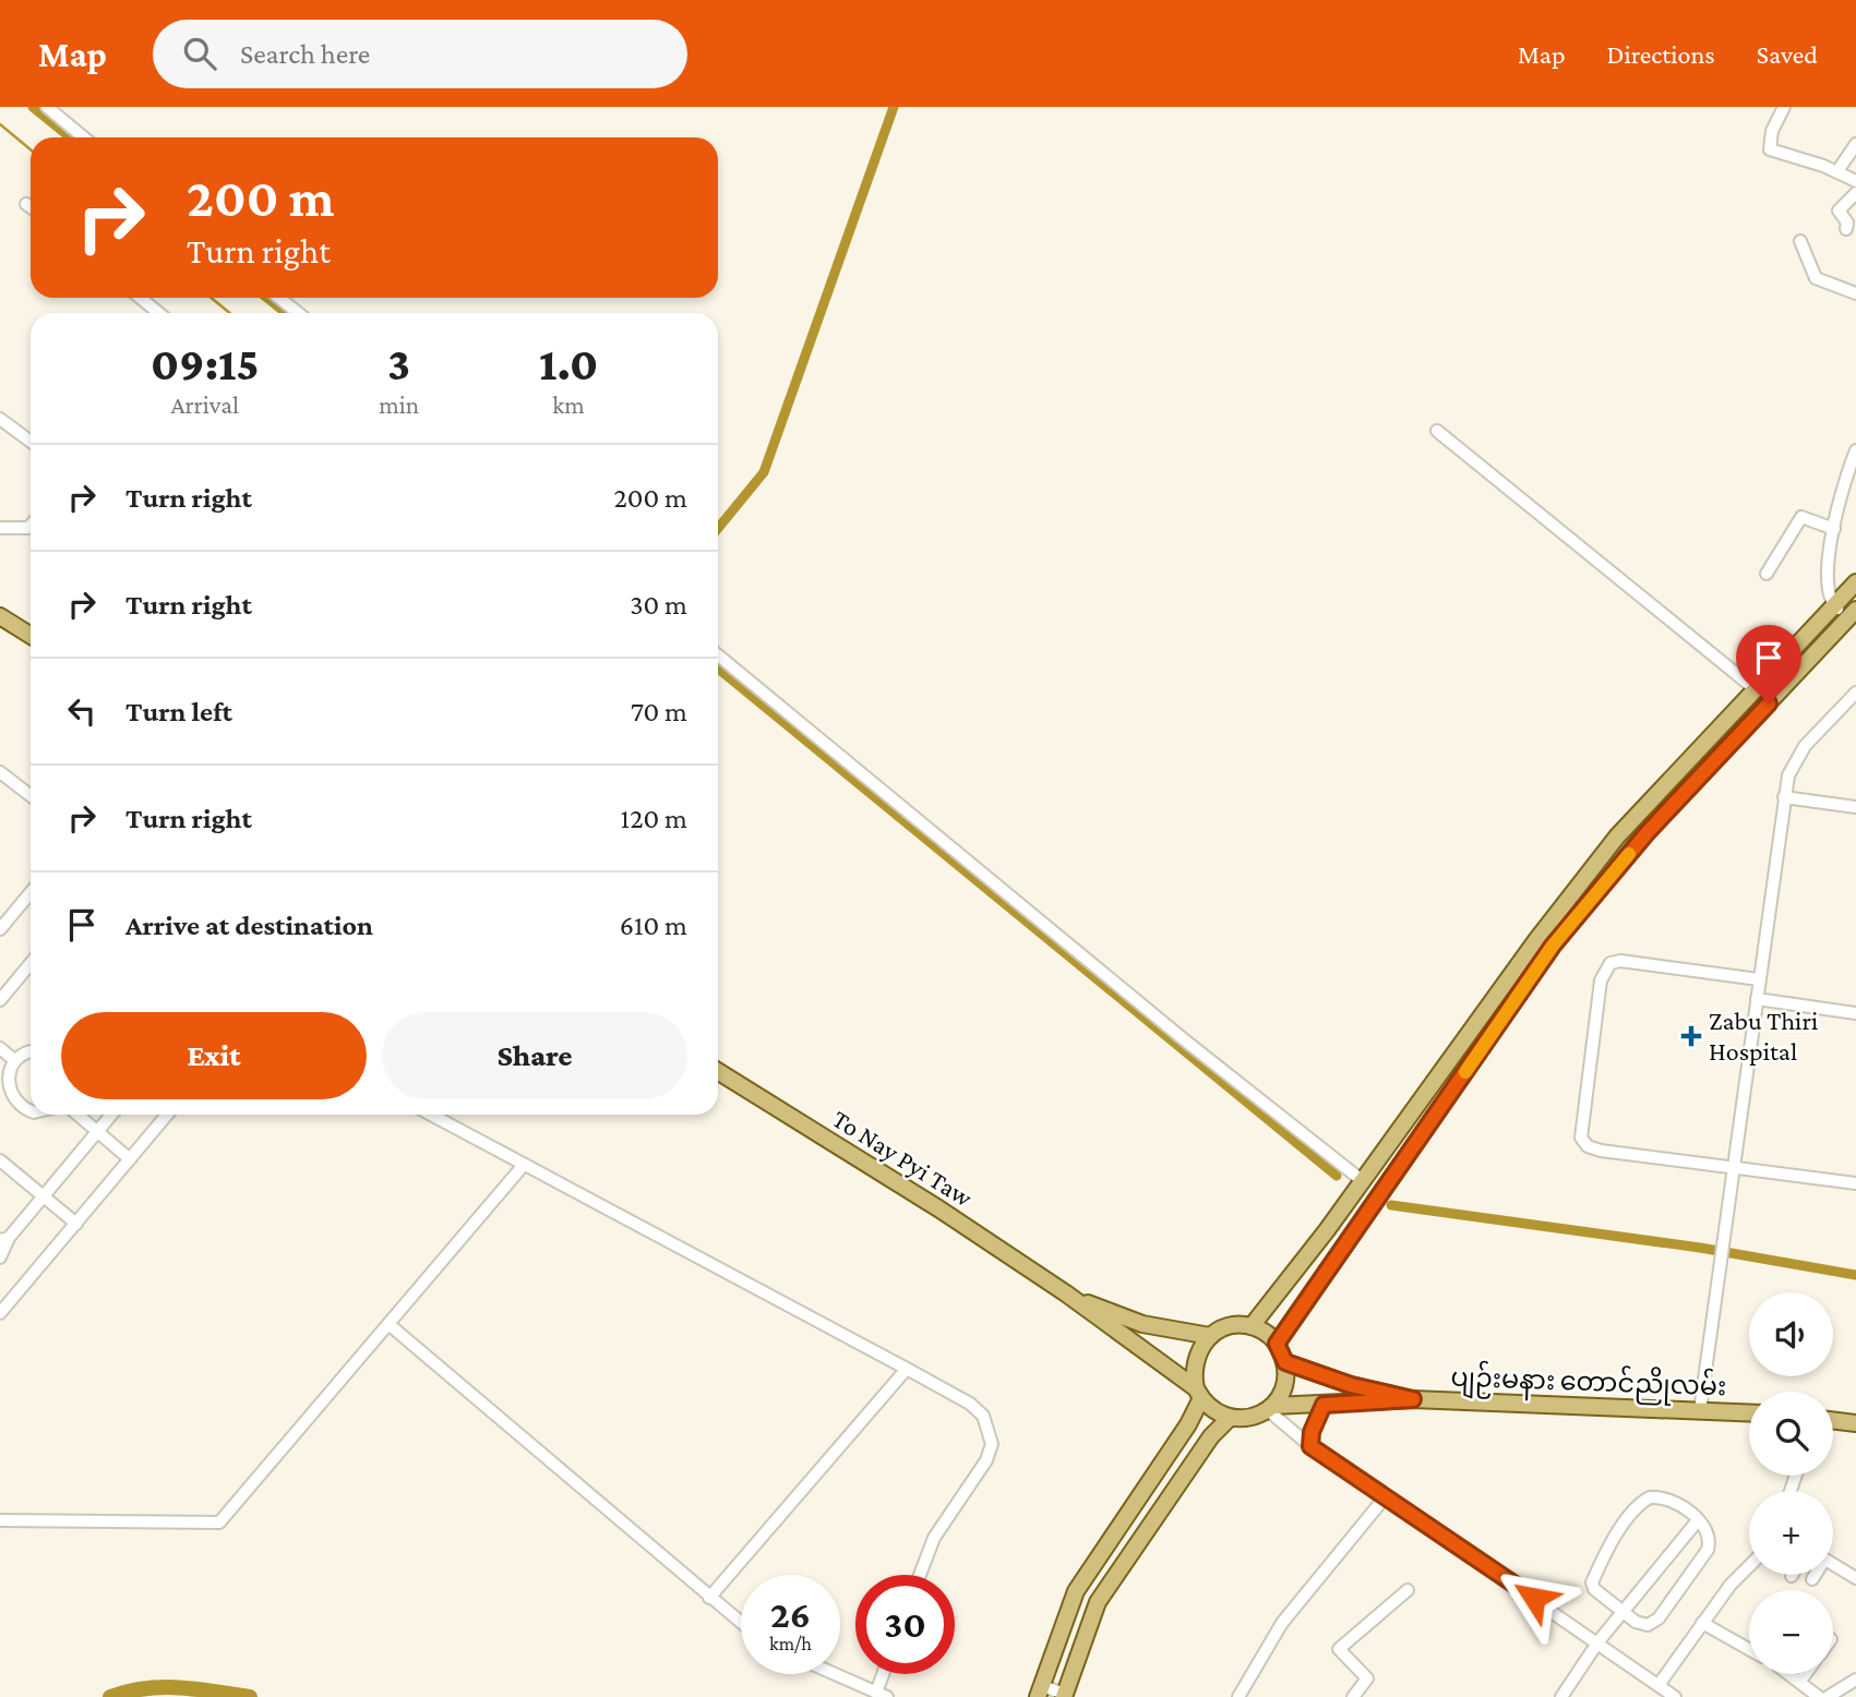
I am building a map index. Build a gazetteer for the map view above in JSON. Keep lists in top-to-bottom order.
{
  "streets": {
    "main road": ["To Nay Pyi Taw", "ပျဉ်းမနား တောင်ညိုလမ်း"]
  },
  "places": {
    "health": ["Zabu Thiri Hospital"]
  },
  "page": {
    "header": "Map",
    "search": "Search here",
    "nav": ["Map", "Directions", "Saved"],
    "turn": ["200 m", "Turn right"],
    "eta": [
      "09:15",
      "Arrival",
      "3",
      "min",
      "1.0",
      "km"
    ],
    "list": [
      {
        "name": "Turn right",
        "value": "200 m"
      },
      {
        "name": "Turn right",
        "value": "30 m"
      },
      {
        "name": "Turn left",
        "value": "70 m"
      },
      {
        "name": "Turn right",
        "value": "120 m"
      },
      {
        "name": "Arrive at destination",
        "value": "610 m"
      }
    ],
    "buttons": ["Exit", "Share"],
    "map_buttons": ["+", "−"],
    "speed": "26 km/h",
    "limit": "30"
  }
}
